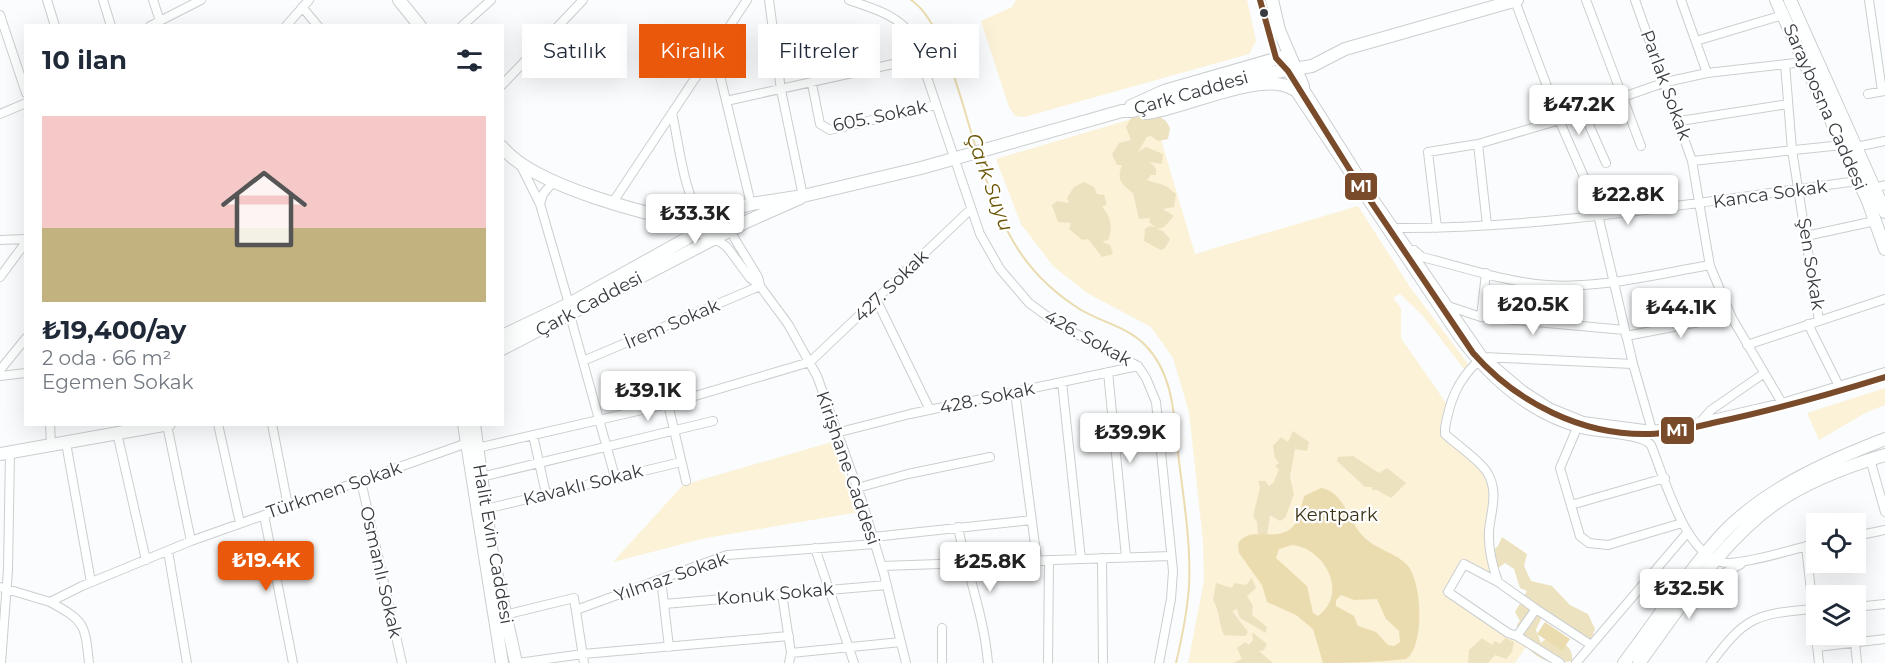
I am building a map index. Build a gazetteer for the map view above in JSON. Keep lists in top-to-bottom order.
{
  "streets": {
    "main road": ["Çark Caddesi", "Saraybosna Caddesi", "Halit Evin Caddesi"],
    "street": [
      "Parlak Sokak",
      "605. Sokak",
      "Kanca Sokak",
      "Şen Sokak",
      "427. Sokak",
      "İrem Sokak",
      "426. Sokak",
      "428. Sokak",
      "Kirişhane Caddesi",
      "Kavaklı Sokak",
      "Türkmen Sokak",
      "Osmanlı Sokak",
      "Yılmaz Sokak",
      "Konuk Sokak"
    ]
  },
  "crossings": [
    ["Parlak Sokak", "Kanca Sokak"],
    ["Çark Caddesi", "426. Sokak"],
    ["Çark Caddesi", "Kirişhane Caddesi"],
    ["Saraybosna Caddesi", "Kanca Sokak"],
    ["605. Sokak", "426. Sokak"],
    ["Kanca Sokak", "Şen Sokak"],
    ["427. Sokak", "426. Sokak"],
    ["427. Sokak", "Kirişhane Caddesi"],
    ["427. Sokak", "Türkmen Sokak"],
    ["İrem Sokak", "Kirişhane Caddesi"],
    ["426. Sokak", "428. Sokak"],
    ["428. Sokak", "Kirişhane Caddesi"],
    ["Kirişhane Caddesi", "Türkmen Sokak"],
    ["Kirişhane Caddesi", "Yılmaz Sokak"],
    ["Kirişhane Caddesi", "Konuk Sokak"],
    ["Kavaklı Sokak", "Halit Evin Caddesi"],
    ["Türkmen Sokak", "Halit Evin Caddesi"],
    ["Türkmen Sokak", "Osmanlı Sokak"]
  ],
  "water": ["Çark Suyu"],
  "parks": ["Kentpark"],
  "lines": ["transit line M1"],
  "page": {
    "chip": [
      "Satılık",
      "Kiralık",
      "Filtreler",
      "Yeni"
    ],
    "heading": "10 ilan",
    "price": [
      "₺47.2K",
      "₺22.8K",
      "₺33.3K",
      "₺20.5K",
      "₺44.1K",
      "₺39.1K",
      "₺39.9K",
      "₺19.4K",
      "₺25.8K",
      "₺32.5K"
    ],
    "list": [
      {
        "name": "₺19,400/ay",
        "note": "2 oda · 66 m² · Egemen Sokak"
      }
    ]
  }
}
